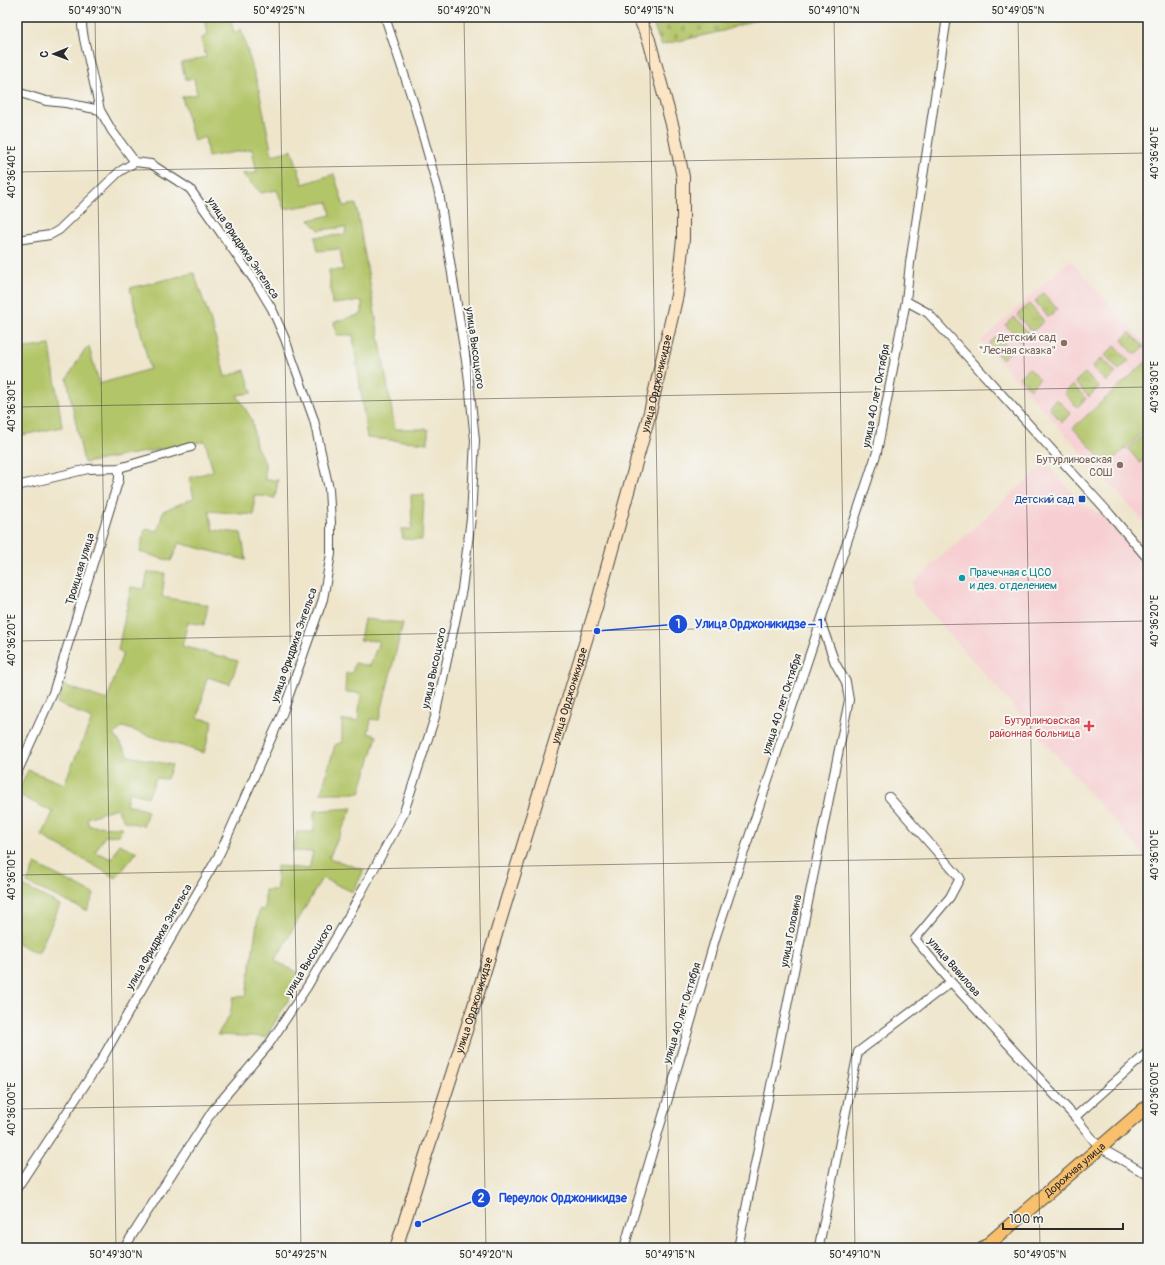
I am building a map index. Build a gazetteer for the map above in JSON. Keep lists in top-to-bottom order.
{
  "streets": {
    "main road": ["улица Орджоникидзе", "Дорожная улица"],
    "street": [
      "улица Фридриха Энгельса",
      "улица Высоцкого",
      "улица 40 лет Октября",
      "Троицкая улица",
      "улица Головина",
      "улица Вавилова"
    ]
  },
  "crossings": [
    ["улица 40 лет Октября", "улица Головина"],
    ["улица Вавилова", "Дорожная улица"]
  ],
  "places": {
    "other": [
      "Детский сад \"Лесная сказка\"",
      "Бутурлиновская СОШ",
      "Прачечная с ЦСО и дез. отделением",
      "Улица Орджоникидзе – 1",
      "Переулок Орджоникидзе"
    ],
    "transit": ["Детский сад"],
    "health": ["Бутурлиновская районная больница"]
  },
  "scale_bar": "100 m",
  "north": "left",
  "coordinates": [
    "50°49'30\"N",
    "50°49'25\"N",
    "50°49'20\"N",
    "50°49'15\"N",
    "50°49'10\"N",
    "50°49'05\"N",
    "40°36'40\"E",
    "40°36'30\"E",
    "40°36'20\"E",
    "40°36'10\"E",
    "40°36'00\"E"
  ]
}
